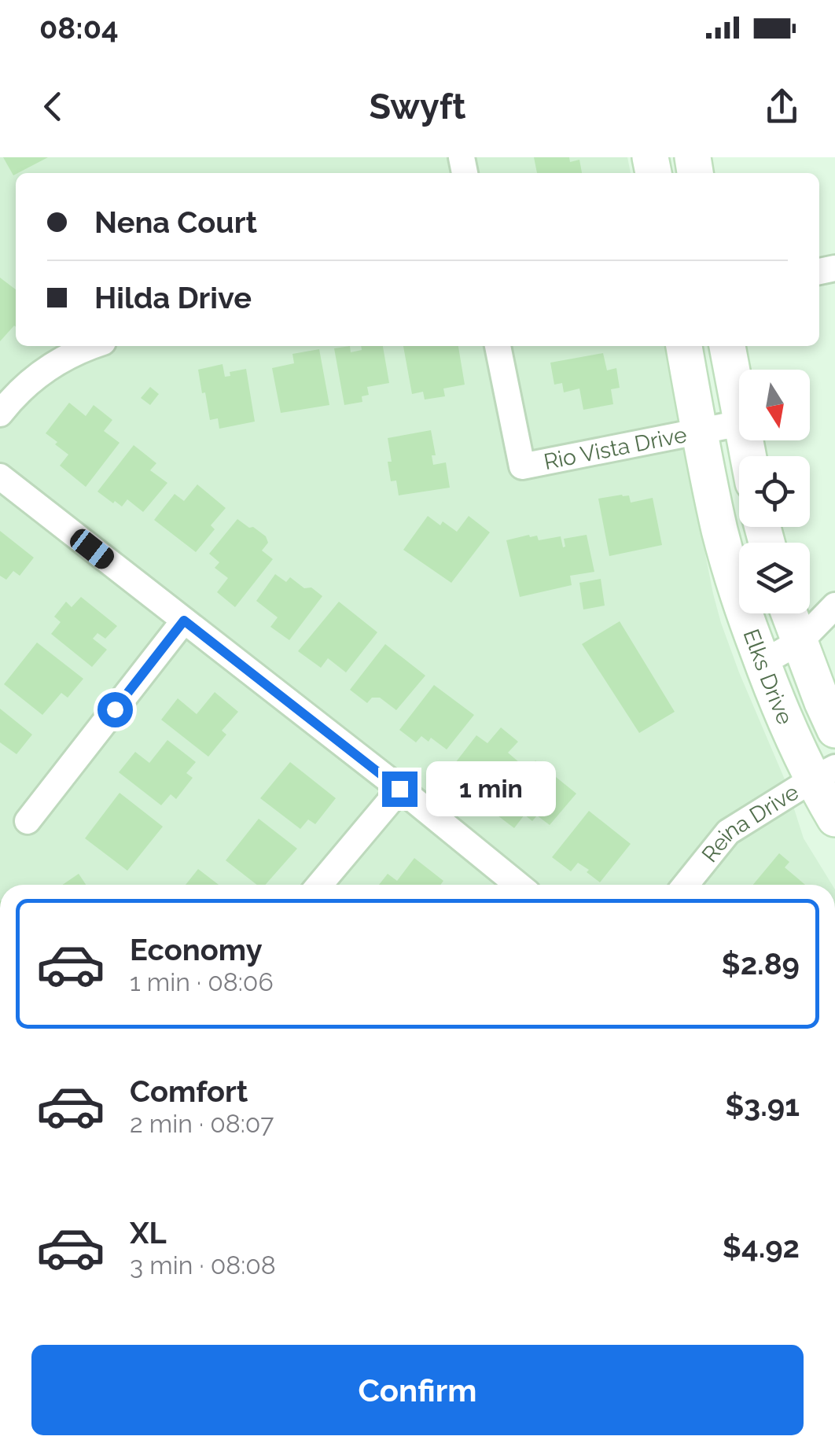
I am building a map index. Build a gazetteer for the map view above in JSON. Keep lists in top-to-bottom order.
{
  "streets": {
    "main road": ["Elks Drive"],
    "street": ["Rio Vista Drive", "Reina Drive"]
  },
  "crossings": [
    ["Rio Vista Drive", "Elks Drive"],
    ["Elks Drive", "Reina Drive"]
  ],
  "north": "bottom",
  "page": {
    "status": "08:04",
    "header": "Swyft",
    "banner": ["Nena Court", "Hilda Drive"],
    "bubble": "1 min",
    "list": [
      {
        "name": "Economy",
        "note": "1 min · 08:06",
        "value": "$2.89"
      },
      {
        "name": "Comfort",
        "note": "2 min · 08:07",
        "value": "$3.91"
      },
      {
        "name": "XL",
        "note": "3 min · 08:08",
        "value": "$4.92"
      }
    ],
    "buttons": "Confirm"
  }
}
